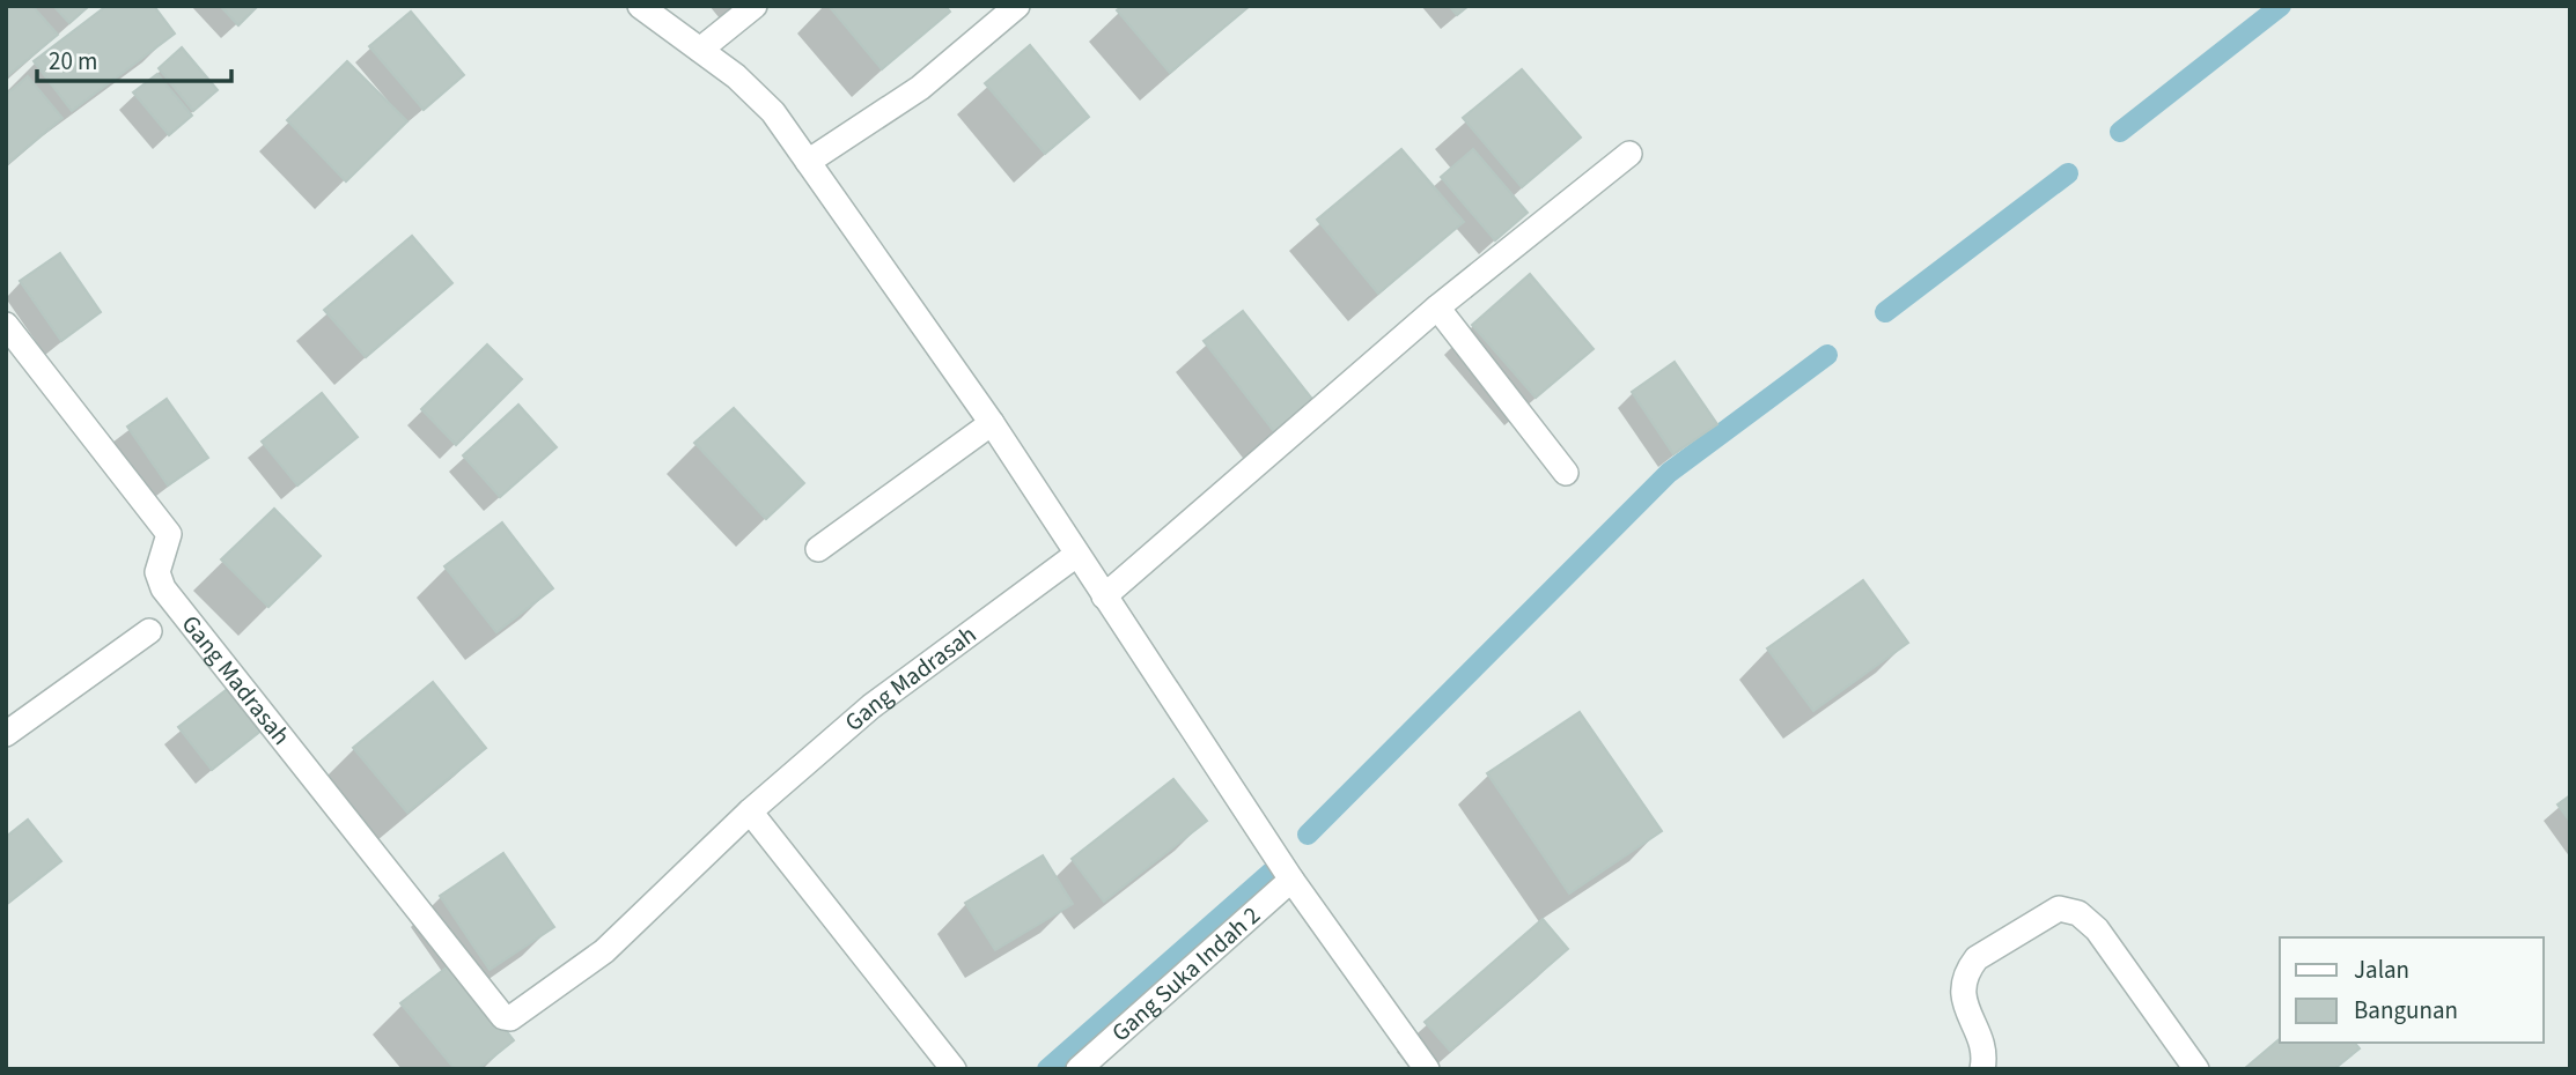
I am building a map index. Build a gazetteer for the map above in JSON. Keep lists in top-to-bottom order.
{
  "streets": {
    "street": ["Gang Madrasah", "Gang Suka Indah 2"]
  },
  "legend": ["Jalan", "Bangunan"],
  "scale_bar": "20 m"
}
